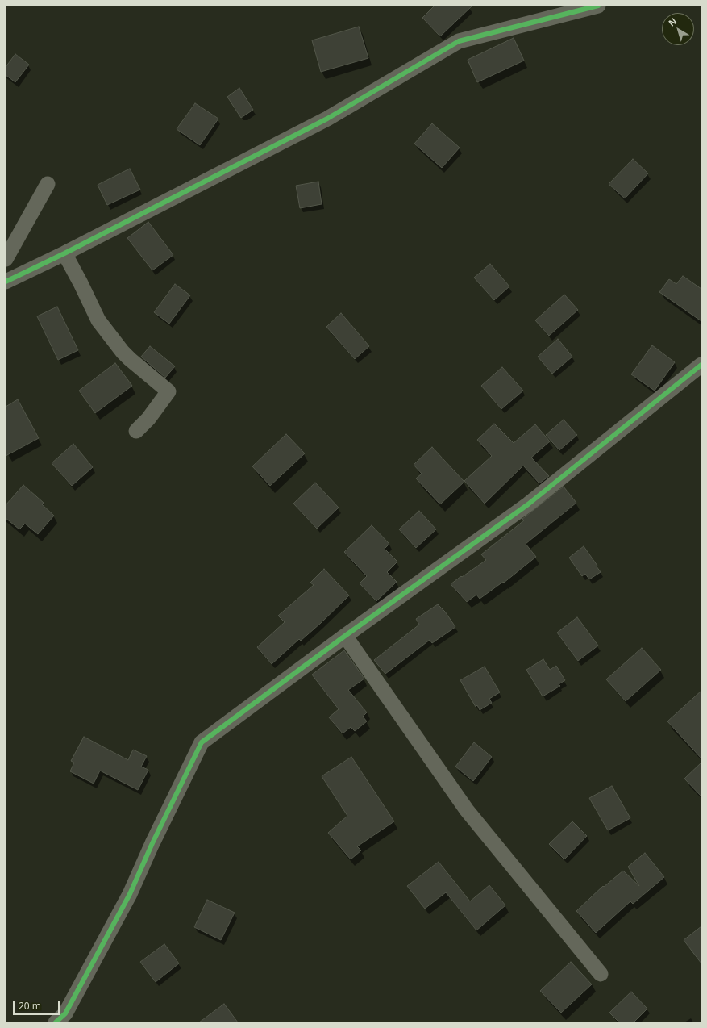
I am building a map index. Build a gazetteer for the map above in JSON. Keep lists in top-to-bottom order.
{
  "scale_bar": "20 m",
  "north": "top left"
}
